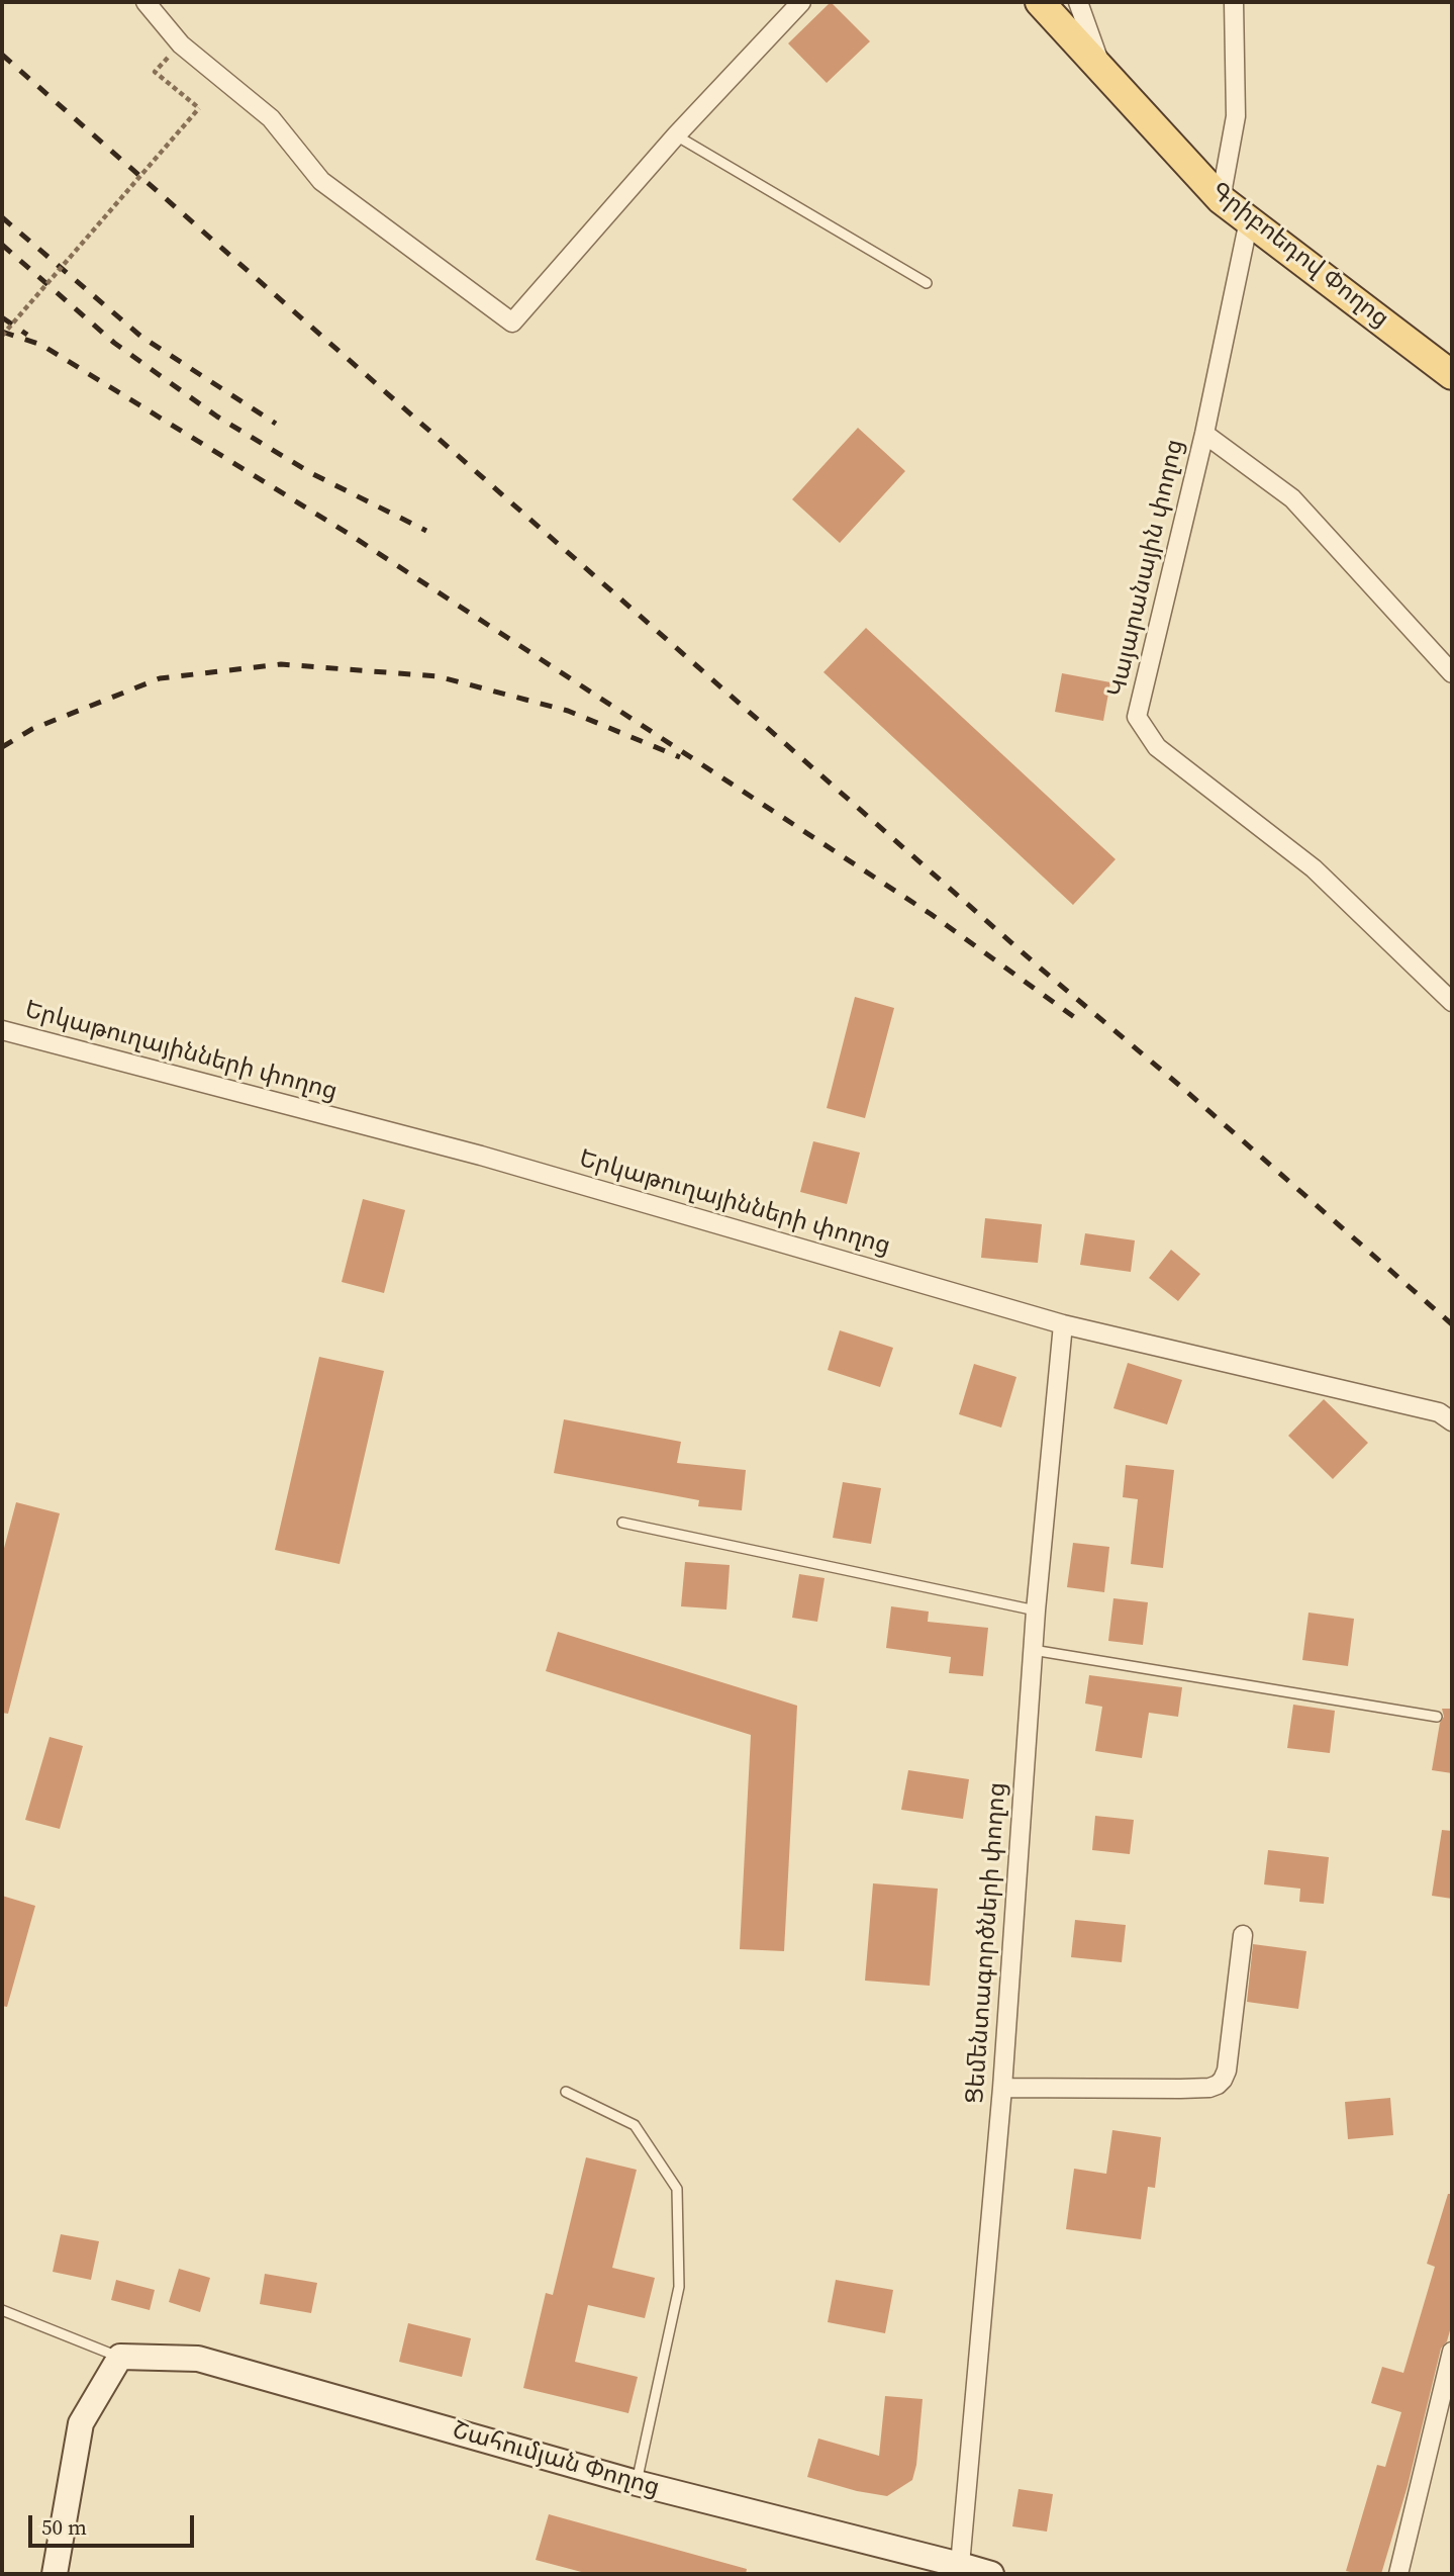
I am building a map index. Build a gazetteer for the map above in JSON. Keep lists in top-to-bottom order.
{
  "streets": {
    "main road": ["Գրիբոեդով Փողոց"],
    "street": [
      "Կայարանային փողոց",
      "Երկաթուղայինների փողոց",
      "Ցեմենտագործների փողոց",
      "Շահումյան Փողոց"
    ]
  },
  "crossings": [
    ["Գրիբոեդով Փողոց", "Կայարանային փողոց"],
    ["Երկաթուղայինների փողոց", "Ցեմենտագործների փողոց"],
    ["Ցեմենտագործների փողոց", "Շահումյան Փողոց"]
  ],
  "scale_bar": "50 m"
}
